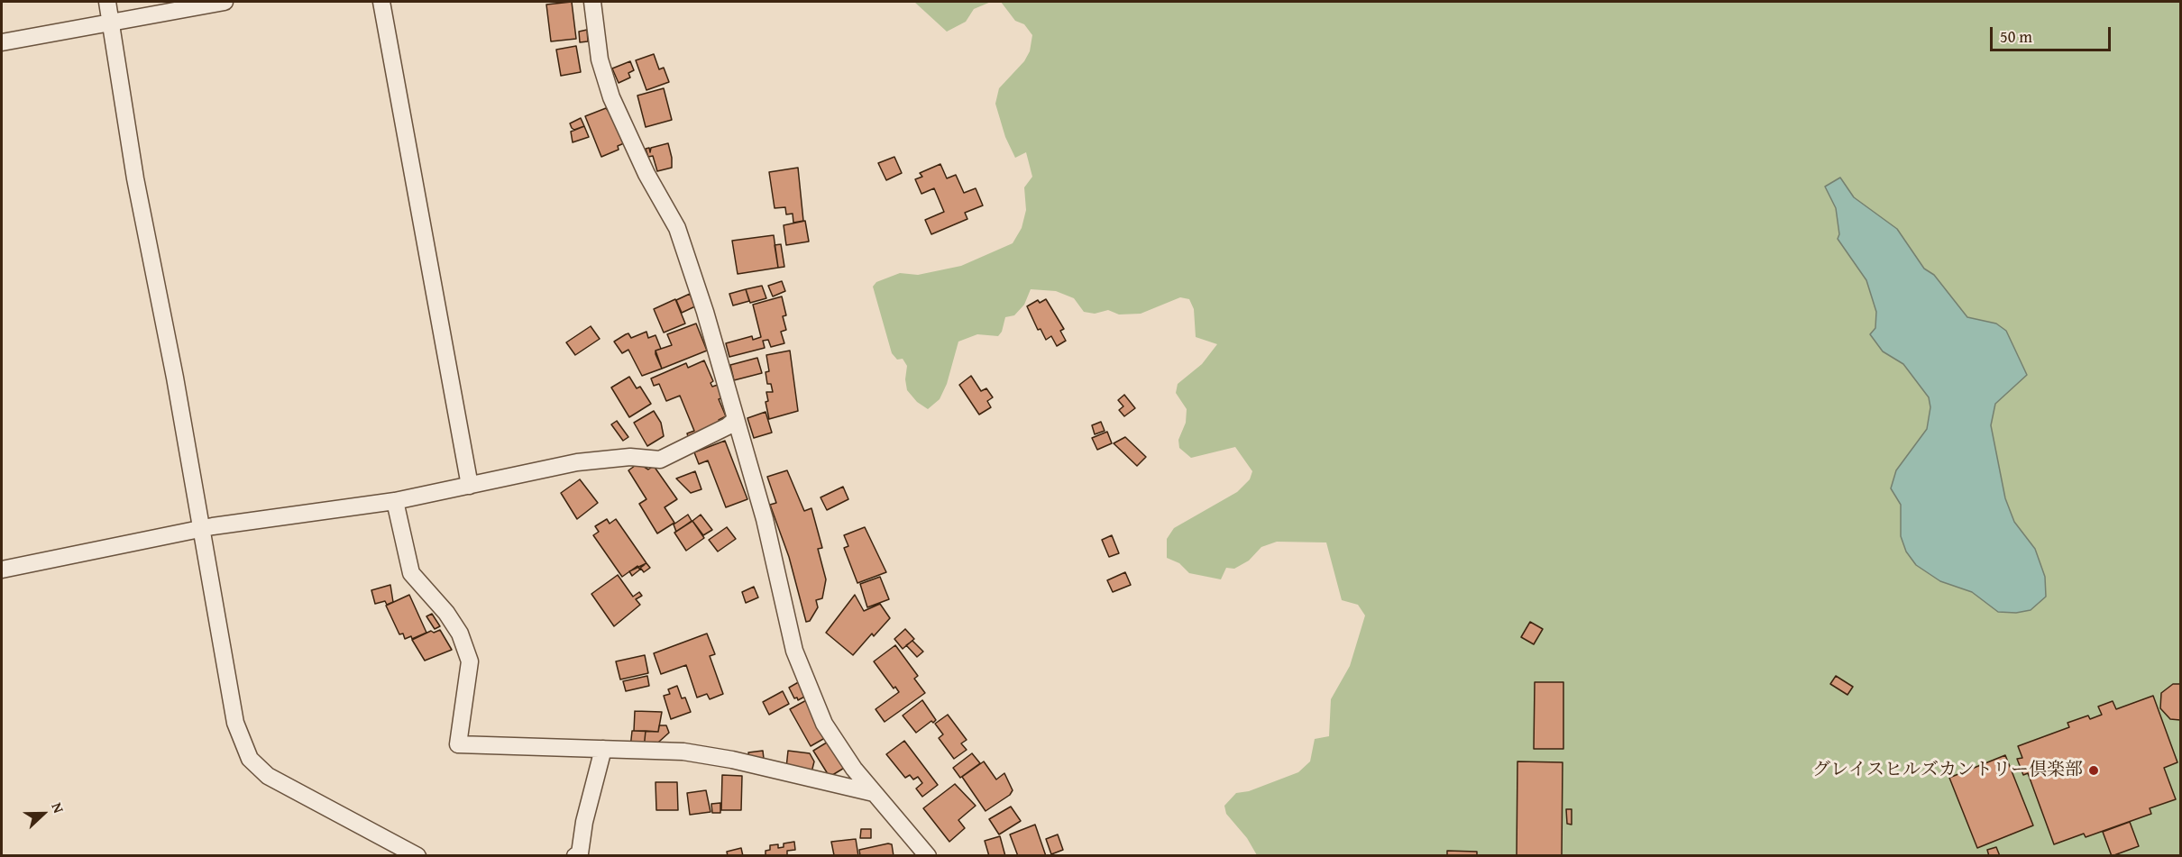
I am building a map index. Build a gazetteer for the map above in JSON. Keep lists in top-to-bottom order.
{
  "places": ["グレイスヒルズカントリー倶楽部"],
  "scale_bar": "50 m",
  "north": "right"
}
